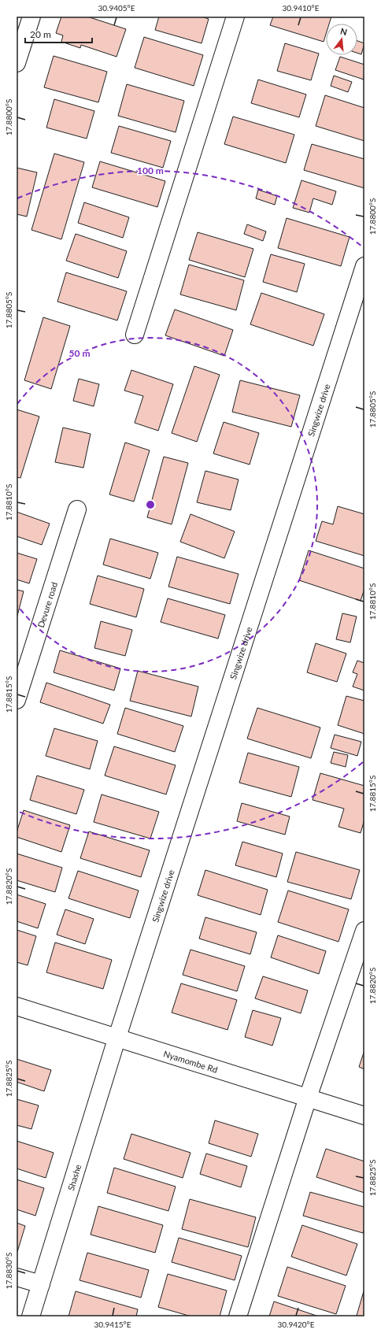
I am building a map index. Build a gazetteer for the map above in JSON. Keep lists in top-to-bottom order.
{
  "streets": {
    "street": [
      "Singwize drive",
      "Devure road",
      "Nyamombe Rd",
      "Shashe"
    ]
  },
  "crossings": [
    ["Singwize drive", "Nyamombe Rd"],
    ["Singwize drive", "Shashe"],
    ["Nyamombe Rd", "Shashe"]
  ],
  "scale_bar": "20 m",
  "north": "top",
  "coordinates": [
    "30.9405°E",
    "30.9410°E",
    "17.8800°S",
    "17.8805°S",
    "17.8810°S",
    "17.8815°S",
    "17.8820°S",
    "17.8825°S",
    "17.8830°S",
    "30.9415°E",
    "30.9420°E"
  ],
  "rings": ["100 m", "50 m"]
}
